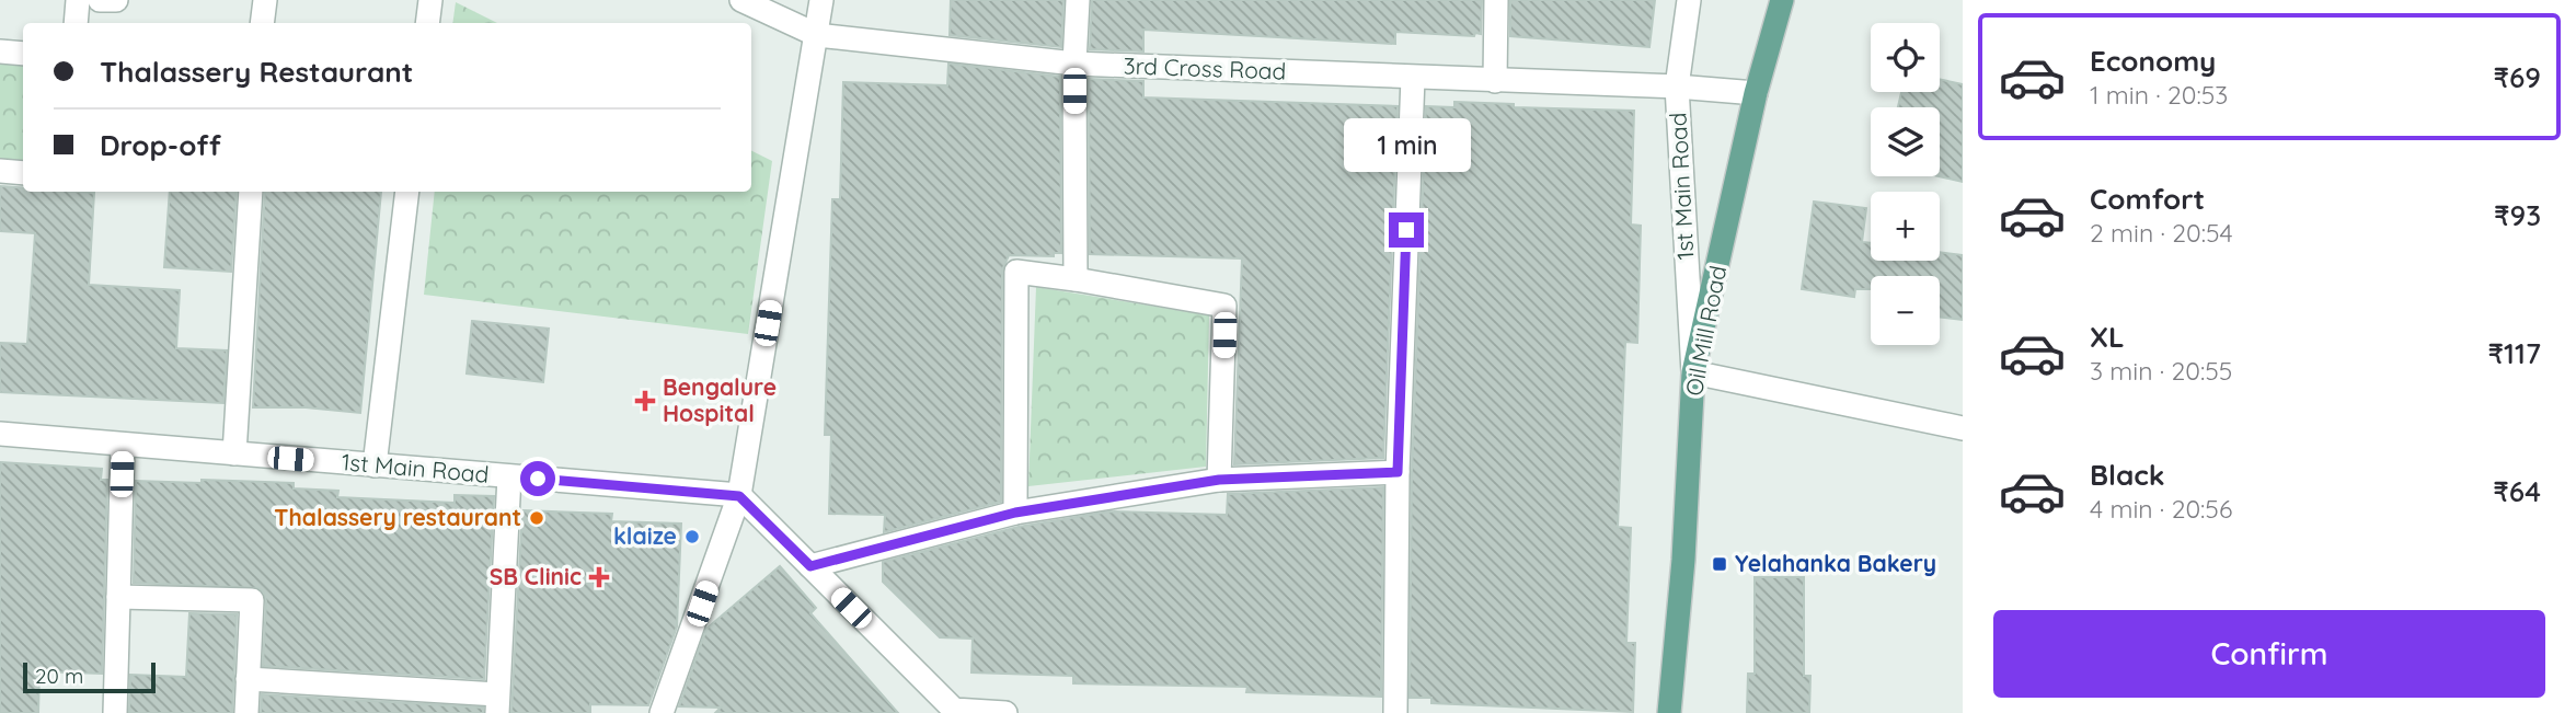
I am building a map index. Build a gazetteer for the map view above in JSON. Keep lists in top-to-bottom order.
{
  "streets": {
    "main road": ["Oil Mill Road"],
    "street": ["3rd Cross Road", "1st Main Road"]
  },
  "crossings": [
    ["3rd Cross Road", "1st Main Road"],
    ["3rd Cross Road", "Oil Mill Road"],
    ["1st Main Road", "Oil Mill Road"]
  ],
  "places": {
    "health": ["Bengalure Hospital", "SB Clinic"],
    "other": ["Thalassery restaurant", "klaize"],
    "transit": ["Yelahanka Bakery"]
  },
  "scale_bar": "20 m",
  "page": {
    "list": [
      {
        "name": "Economy",
        "note": "1 min · 20:53",
        "value": "₹69"
      },
      {
        "name": "Comfort",
        "note": "2 min · 20:54",
        "value": "₹93"
      },
      {
        "name": "XL",
        "note": "3 min · 20:55",
        "value": "₹117"
      },
      {
        "name": "Black",
        "note": "4 min · 20:56",
        "value": "₹64"
      }
    ],
    "map_buttons": ["+", "−"],
    "banner": ["Thalassery Restaurant", "Drop-off"],
    "bubble": "1 min",
    "buttons": "Confirm",
    "scale": "20 m"
  }
}
